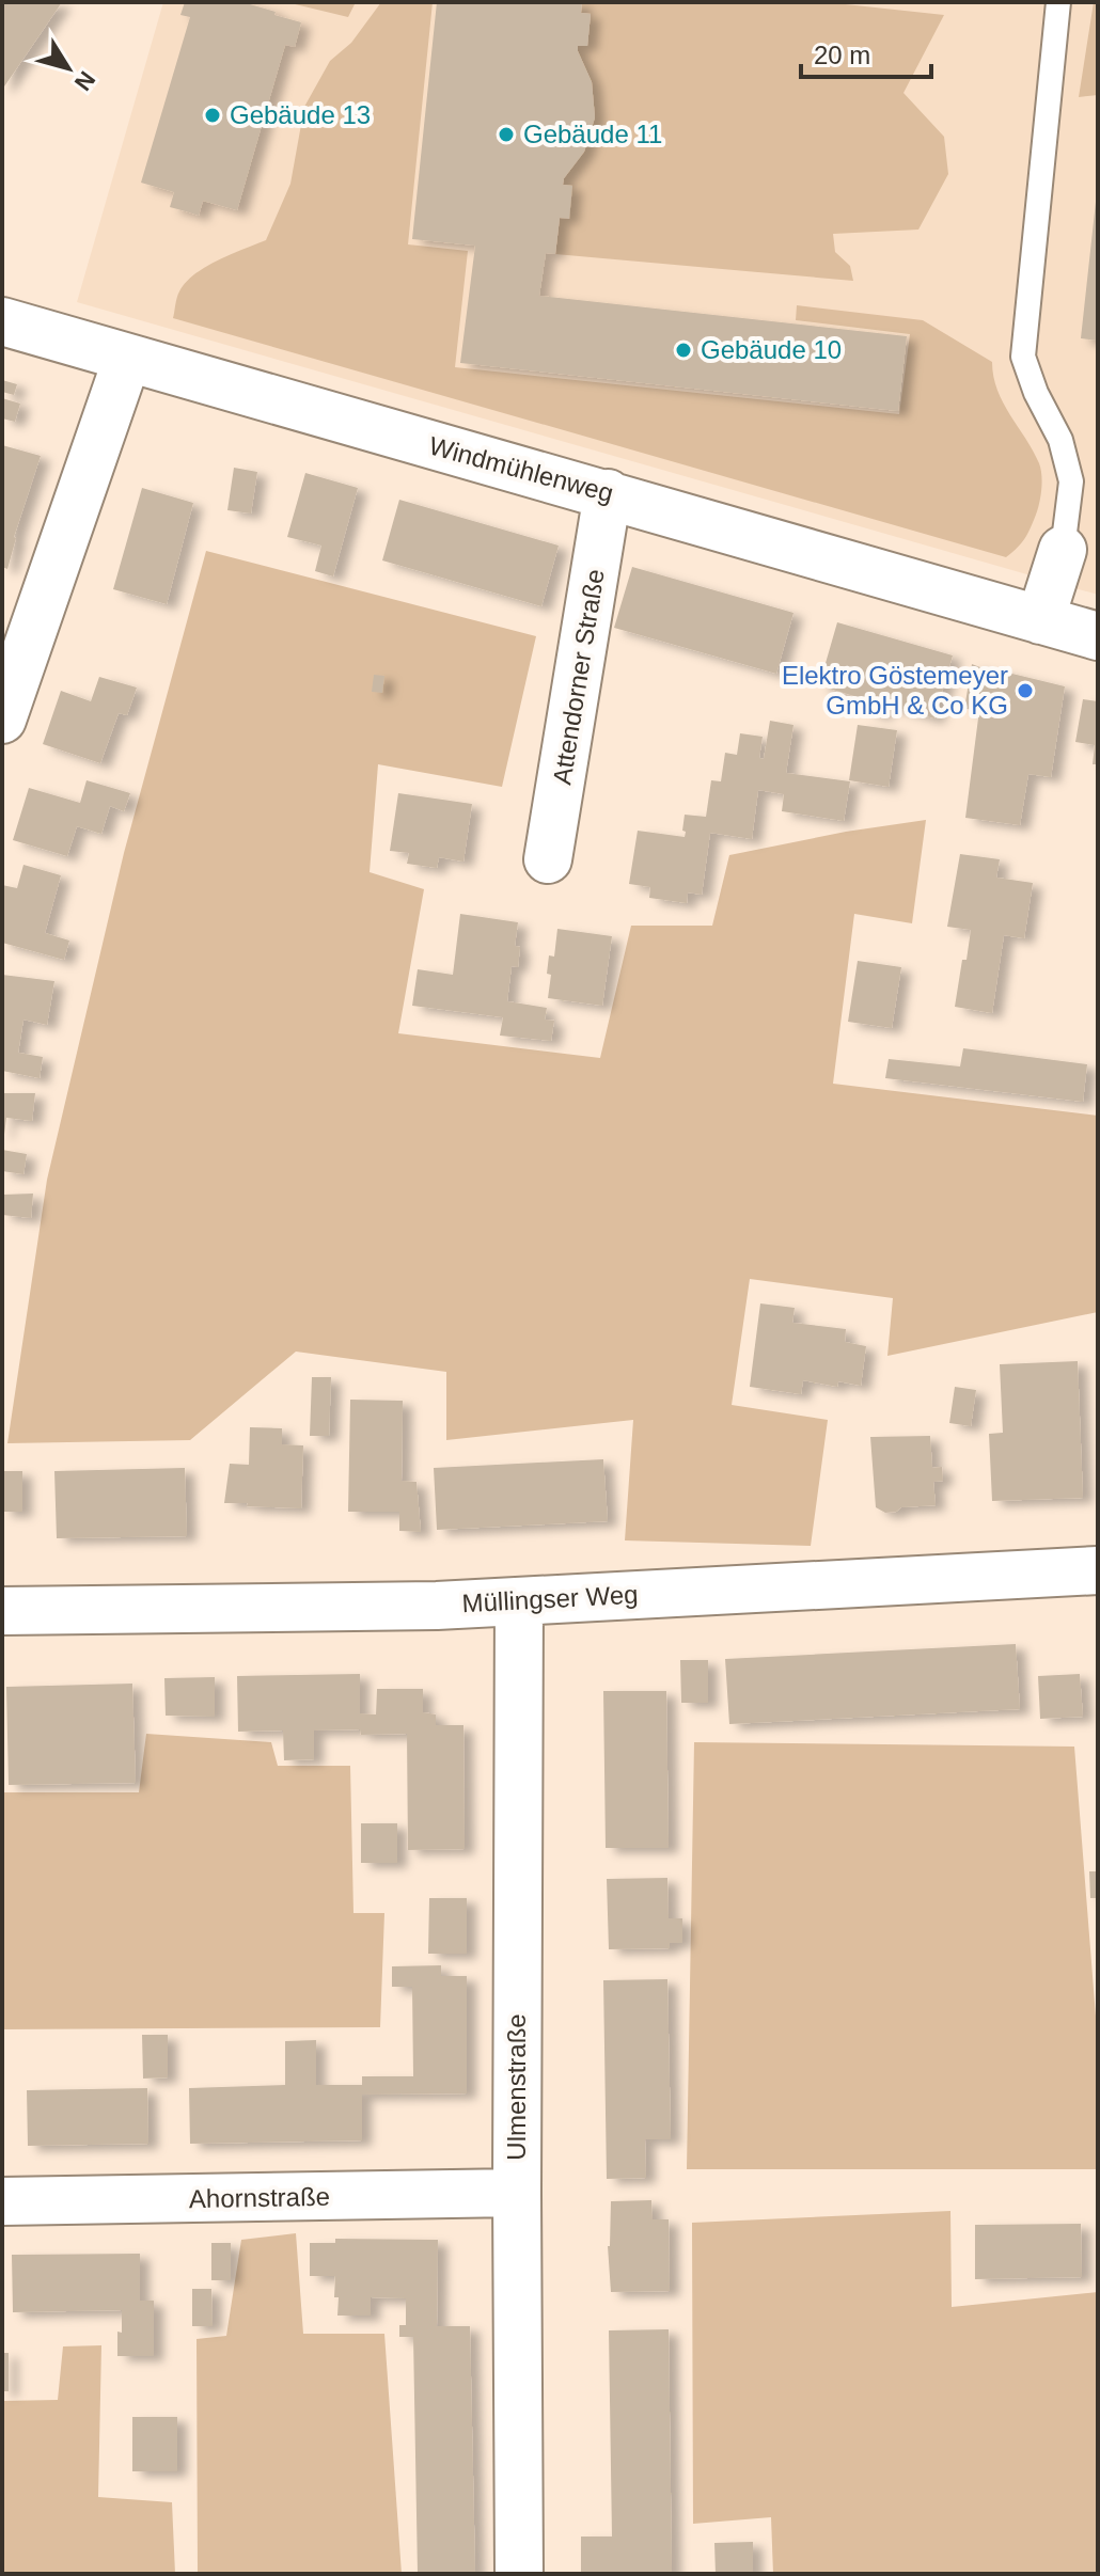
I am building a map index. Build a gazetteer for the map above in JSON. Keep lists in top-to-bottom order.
{
  "streets": {
    "street": [
      "Windmühlenweg",
      "Attendorner Straße",
      "Müllingser Weg",
      "Ulmenstraße",
      "Ahornstraße"
    ]
  },
  "crossings": [
    ["Windmühlenweg", "Attendorner Straße"],
    ["Müllingser Weg", "Ulmenstraße"],
    ["Ulmenstraße", "Ahornstraße"]
  ],
  "places": [
    "Gebäude 13",
    "Gebäude 11",
    "Gebäude 10",
    "Elektro Göstemeyer GmbH & Co KG"
  ],
  "scale_bar": "20 m",
  "north": "bottom right"
}
